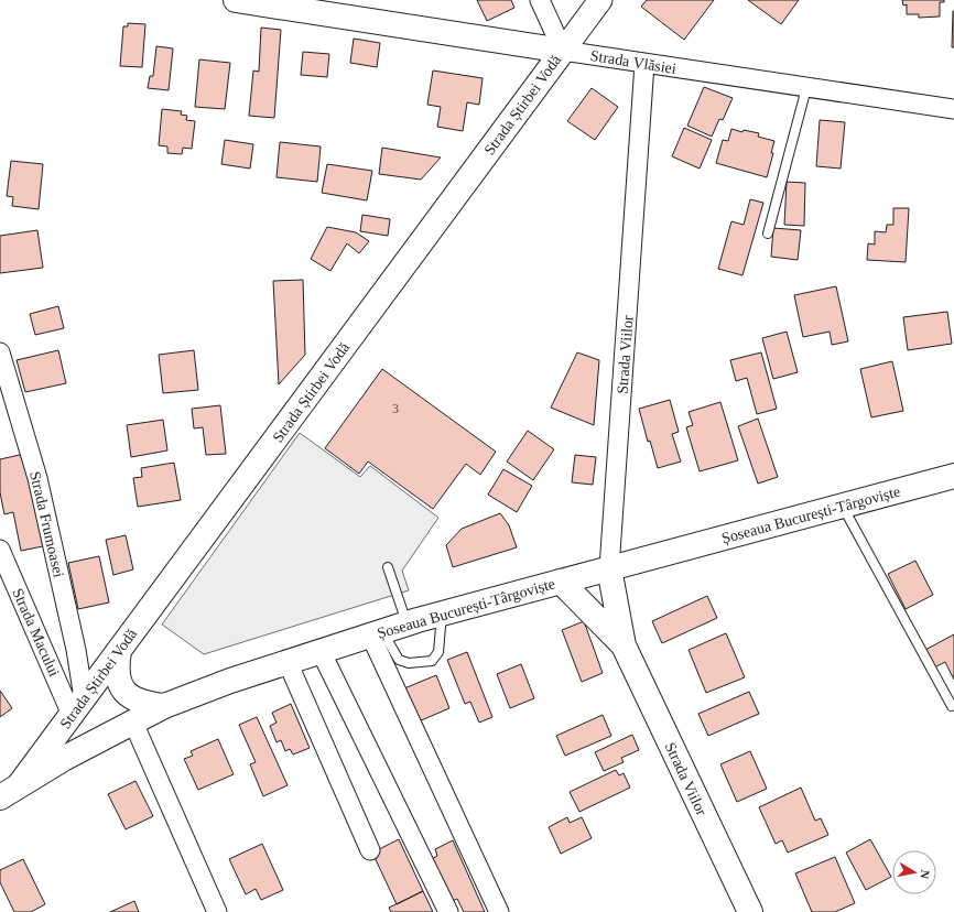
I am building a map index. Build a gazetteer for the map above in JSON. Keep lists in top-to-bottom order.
{
  "streets": {
    "main road": [
      "Strada Vlăsiei",
      "Strada Știrbei Vodă",
      "Strada Viilor",
      "Șoseaua București-Târgoviște"
    ],
    "street": ["Strada Frumoasei", "Strada Macului"]
  },
  "crossings": [
    ["Strada Vlăsiei", "Strada Știrbei Vodă"],
    ["Strada Vlăsiei", "Strada Viilor"],
    ["Strada Știrbei Vodă", "Șoseaua București-Târgoviște"],
    ["Strada Știrbei Vodă", "Strada Frumoasei"],
    ["Strada Știrbei Vodă", "Strada Macului"],
    ["Strada Viilor", "Șoseaua București-Târgoviște"],
    ["Strada Frumoasei", "Strada Macului"]
  ],
  "house_numbers": ["3"],
  "north": "right"
}
